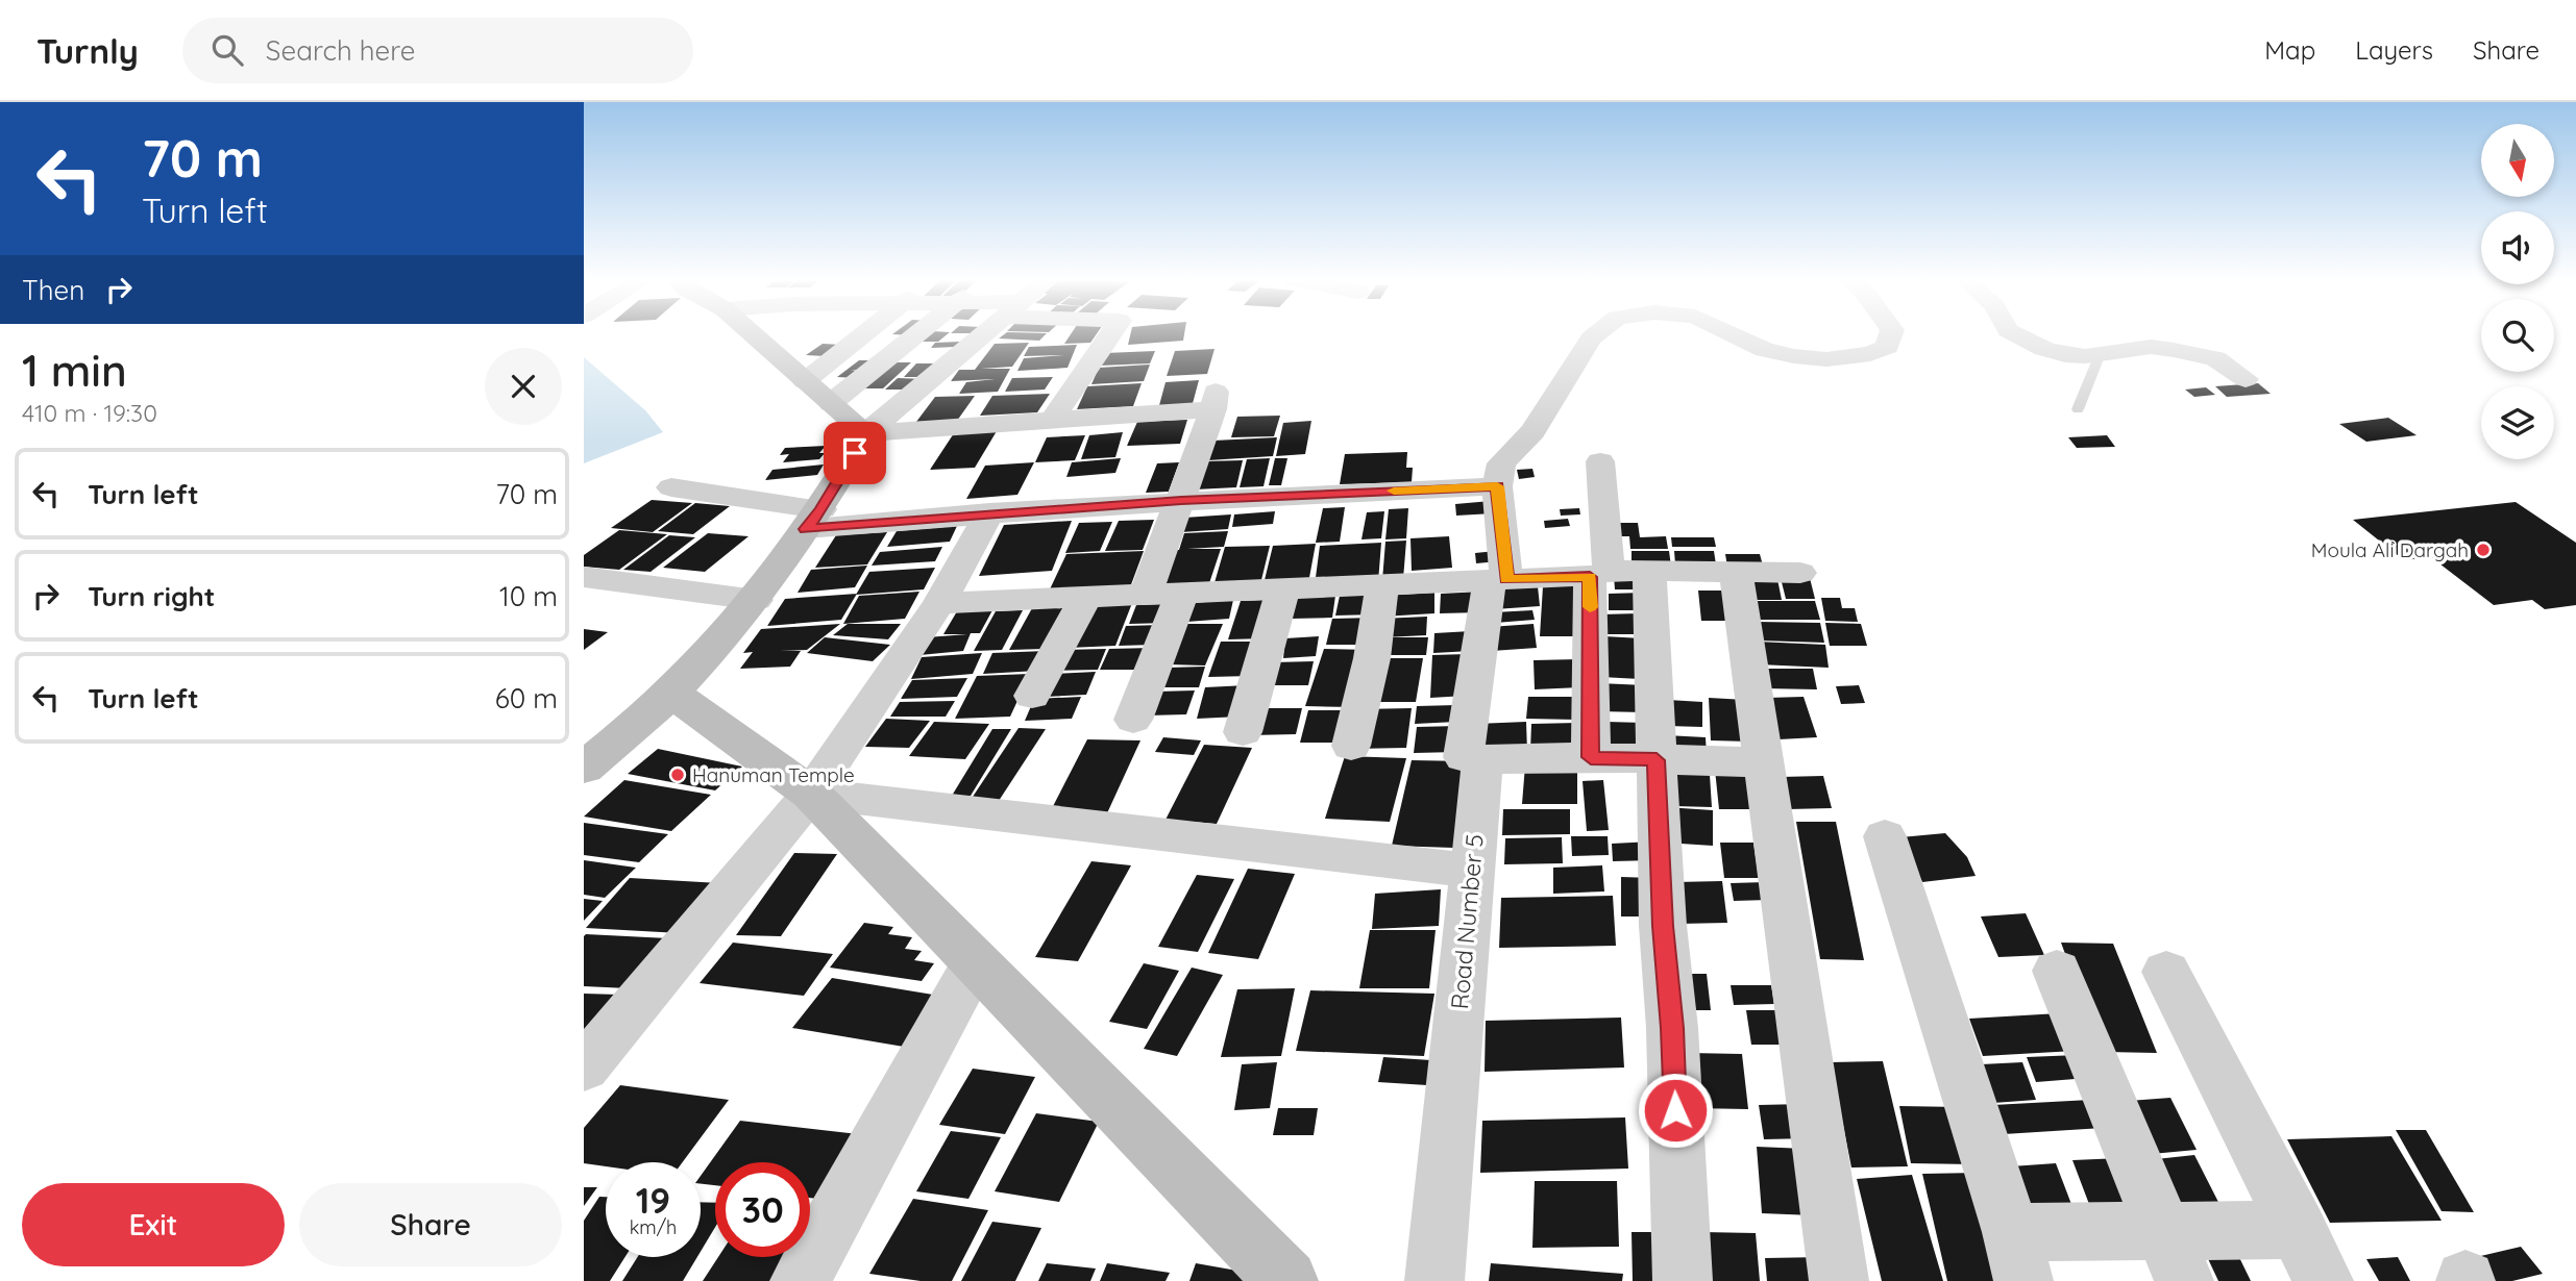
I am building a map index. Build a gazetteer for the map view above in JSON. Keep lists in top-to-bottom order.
{
  "streets": {
    "street": ["Road Number 5"]
  },
  "places": ["Moula Ali Dargah", "Hanuman Temple"],
  "north": "bottom",
  "page": {
    "header": "Turnly",
    "search": "Search here",
    "nav": ["Map", "Layers", "Share"],
    "turn": ["70 m", "Turn left"],
    "then": "Then",
    "heading": ["1 min", "410 m · 19:30"],
    "list": [
      {
        "name": "Turn left",
        "value": "70 m"
      },
      {
        "name": "Turn right",
        "value": "10 m"
      },
      {
        "name": "Turn left",
        "value": "60 m"
      }
    ],
    "speed": "19 km/h",
    "limit": "30",
    "buttons": ["Exit", "Share"]
  }
}
